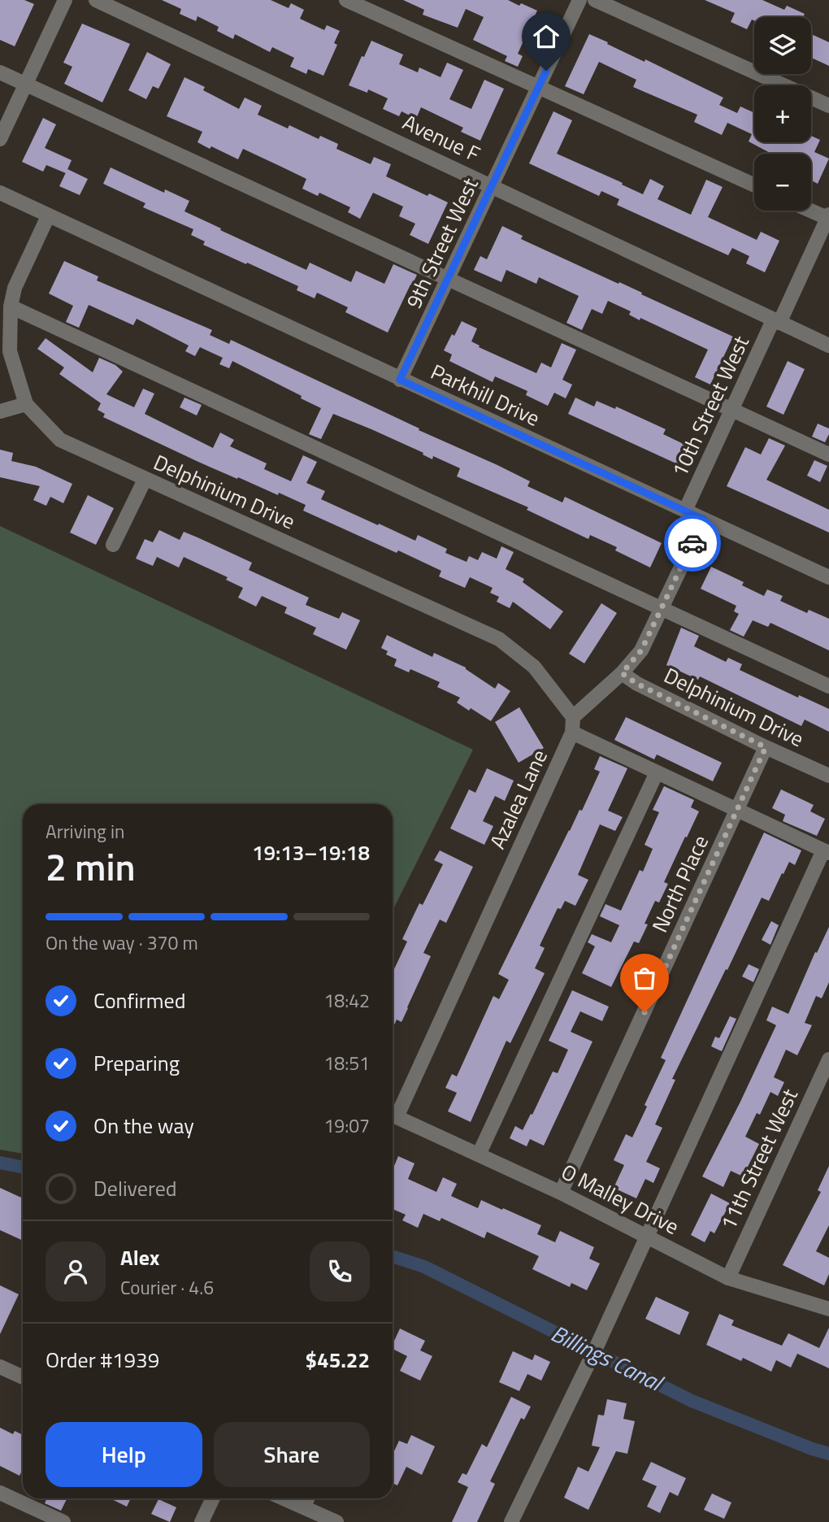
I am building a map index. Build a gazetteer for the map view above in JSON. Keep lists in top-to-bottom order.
{
  "streets": {
    "street": [
      "Avenue F",
      "9th Street West",
      "Parkhill Drive",
      "10th Street West",
      "Delphinium Drive",
      "Azalea Lane",
      "North Place",
      "11th Street West",
      "O Malley Drive"
    ]
  },
  "crossings": [
    ["Avenue F", "9th Street West"],
    ["Avenue F", "10th Street West"],
    ["9th Street West", "Parkhill Drive"],
    ["Parkhill Drive", "10th Street West"],
    ["Parkhill Drive", "Delphinium Drive"],
    ["Delphinium Drive", "Azalea Lane"],
    ["Delphinium Drive", "North Place"],
    ["Azalea Lane", "O Malley Drive"],
    ["North Place", "O Malley Drive"],
    ["11th Street West", "O Malley Drive"]
  ],
  "water": ["Billings Canal"],
  "page": {
    "map_buttons": ["+", "−"],
    "heading": ["2 min", "Arriving in", "19:13–19:18"],
    "panel": [
      "Alex",
      "Courier · 4.6",
      "Order #1939",
      "$45.22"
    ],
    "bar": "On the way · 370 m",
    "list": [
      ["Confirmed", "18:42"],
      ["Preparing", "18:51"],
      ["On the way", "19:07"],
      "Delivered"
    ],
    "buttons": ["Help", "Share"]
  }
}
